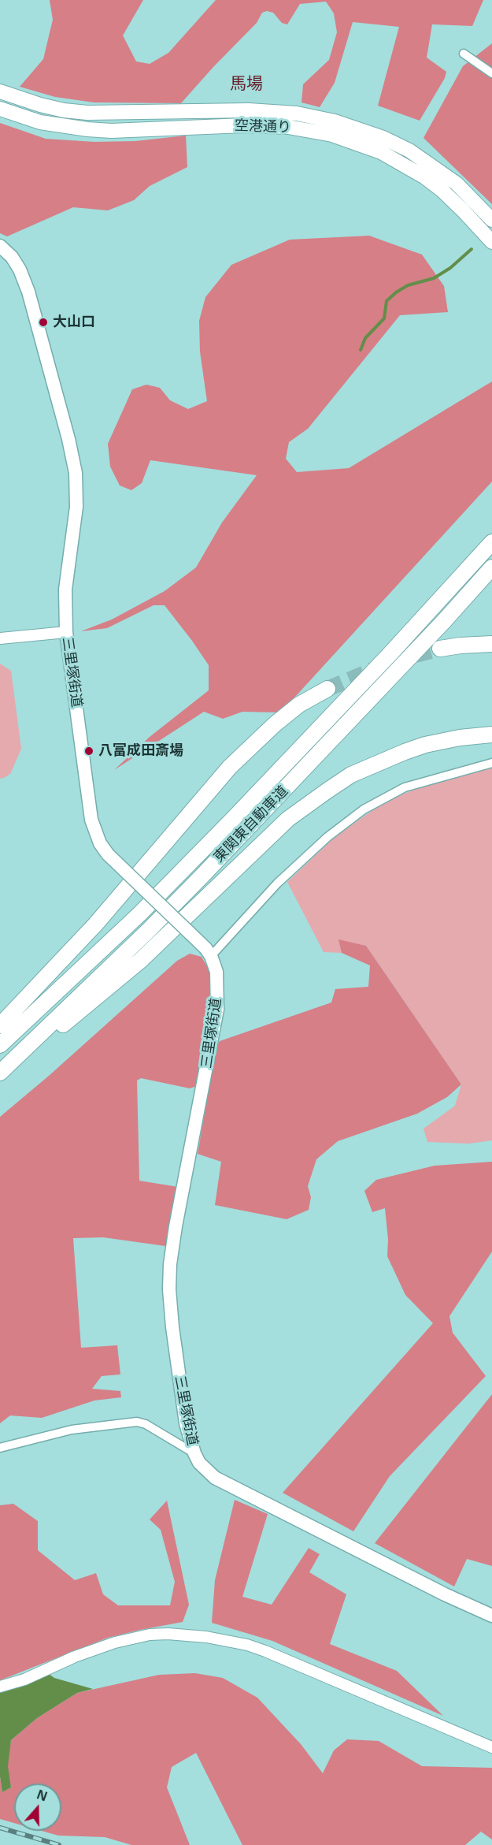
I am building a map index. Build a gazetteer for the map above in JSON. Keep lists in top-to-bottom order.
{
  "streets": {
    "highway": ["空港通り", "東関東自動車道"],
    "main road": ["三里塚街道"]
  },
  "districts": ["馬場"],
  "places": ["大山口", "八富成田斎場"],
  "north": "top"
}
